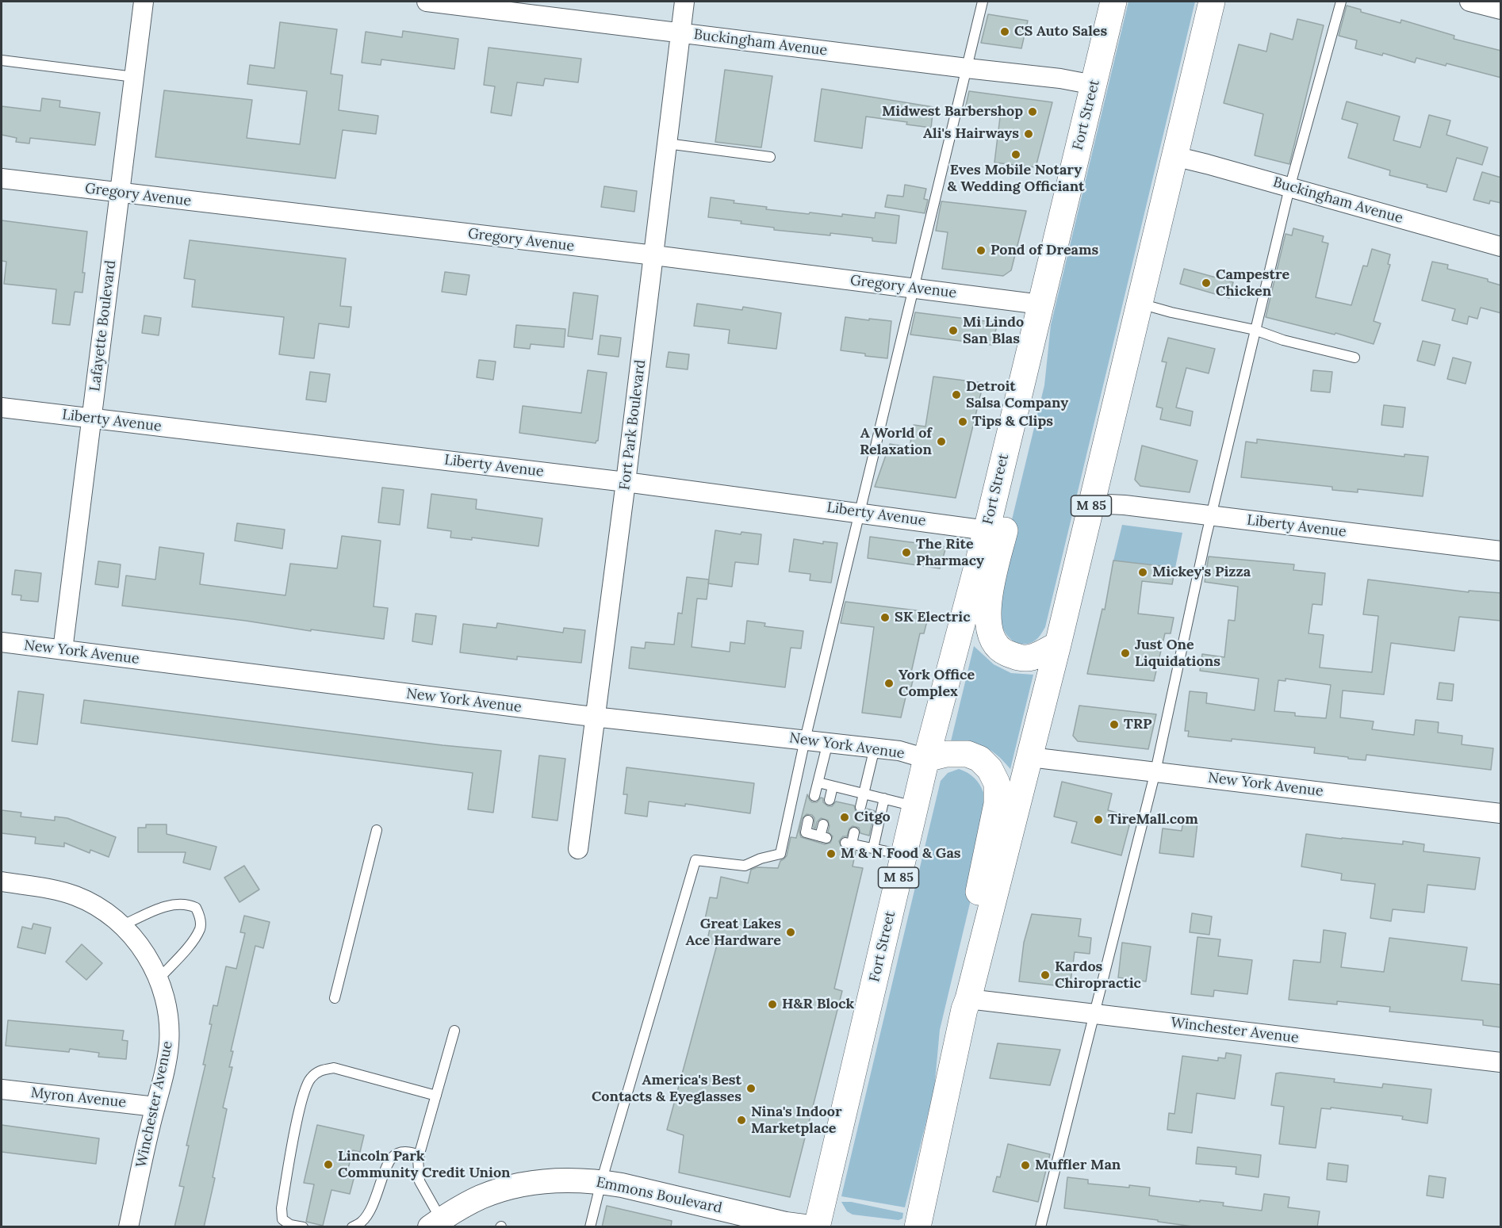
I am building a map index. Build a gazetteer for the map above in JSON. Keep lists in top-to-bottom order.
{
  "streets": {
    "main road": ["Fort Street", "M 85"],
    "street": [
      "Buckingham Avenue",
      "Gregory Avenue",
      "Lafayette Boulevard",
      "Liberty Avenue",
      "Fort Park Boulevard",
      "New York Avenue",
      "Winchester Avenue",
      "Myron Avenue",
      "Emmons Boulevard"
    ]
  },
  "crossings": [
    ["Buckingham Avenue", "Fort Street"],
    ["Buckingham Avenue", "Fort Park Boulevard"],
    ["Buckingham Avenue", "M 85"],
    ["Fort Street", "Gregory Avenue"],
    ["Fort Street", "Liberty Avenue"],
    ["Fort Street", "New York Avenue"],
    ["Gregory Avenue", "Lafayette Boulevard"],
    ["Gregory Avenue", "Fort Park Boulevard"],
    ["Lafayette Boulevard", "Liberty Avenue"],
    ["Lafayette Boulevard", "New York Avenue"],
    ["Liberty Avenue", "Fort Park Boulevard"],
    ["Liberty Avenue", "M 85"],
    ["Fort Park Boulevard", "New York Avenue"],
    ["M 85", "New York Avenue"],
    ["M 85", "Winchester Avenue"],
    ["Winchester Avenue", "Myron Avenue"]
  ],
  "places": [
    "CS Auto Sales",
    "Midwest Barbershop",
    "Ali's Hairways",
    "Eves Mobile Notary & Wedding Officiant",
    "Pond of Dreams",
    "Campestre Chicken",
    "Mi Lindo San Blas",
    "Detroit Salsa Company",
    "Tips & Clips",
    "A World of Relaxation",
    "The Rite Pharmacy",
    "Mickey's Pizza",
    "SK Electric",
    "Just One Liquidations",
    "York Office Complex",
    "TRP",
    "Citgo",
    "TireMall.com",
    "M & N Food & Gas",
    "Great Lakes Ace Hardware",
    "Kardos Chiropractic",
    "H&R Block",
    "America's Best Contacts & Eyeglasses",
    "Nina's Indoor Marketplace",
    "Lincoln Park Community Credit Union",
    "Muffler Man"
  ]
}
